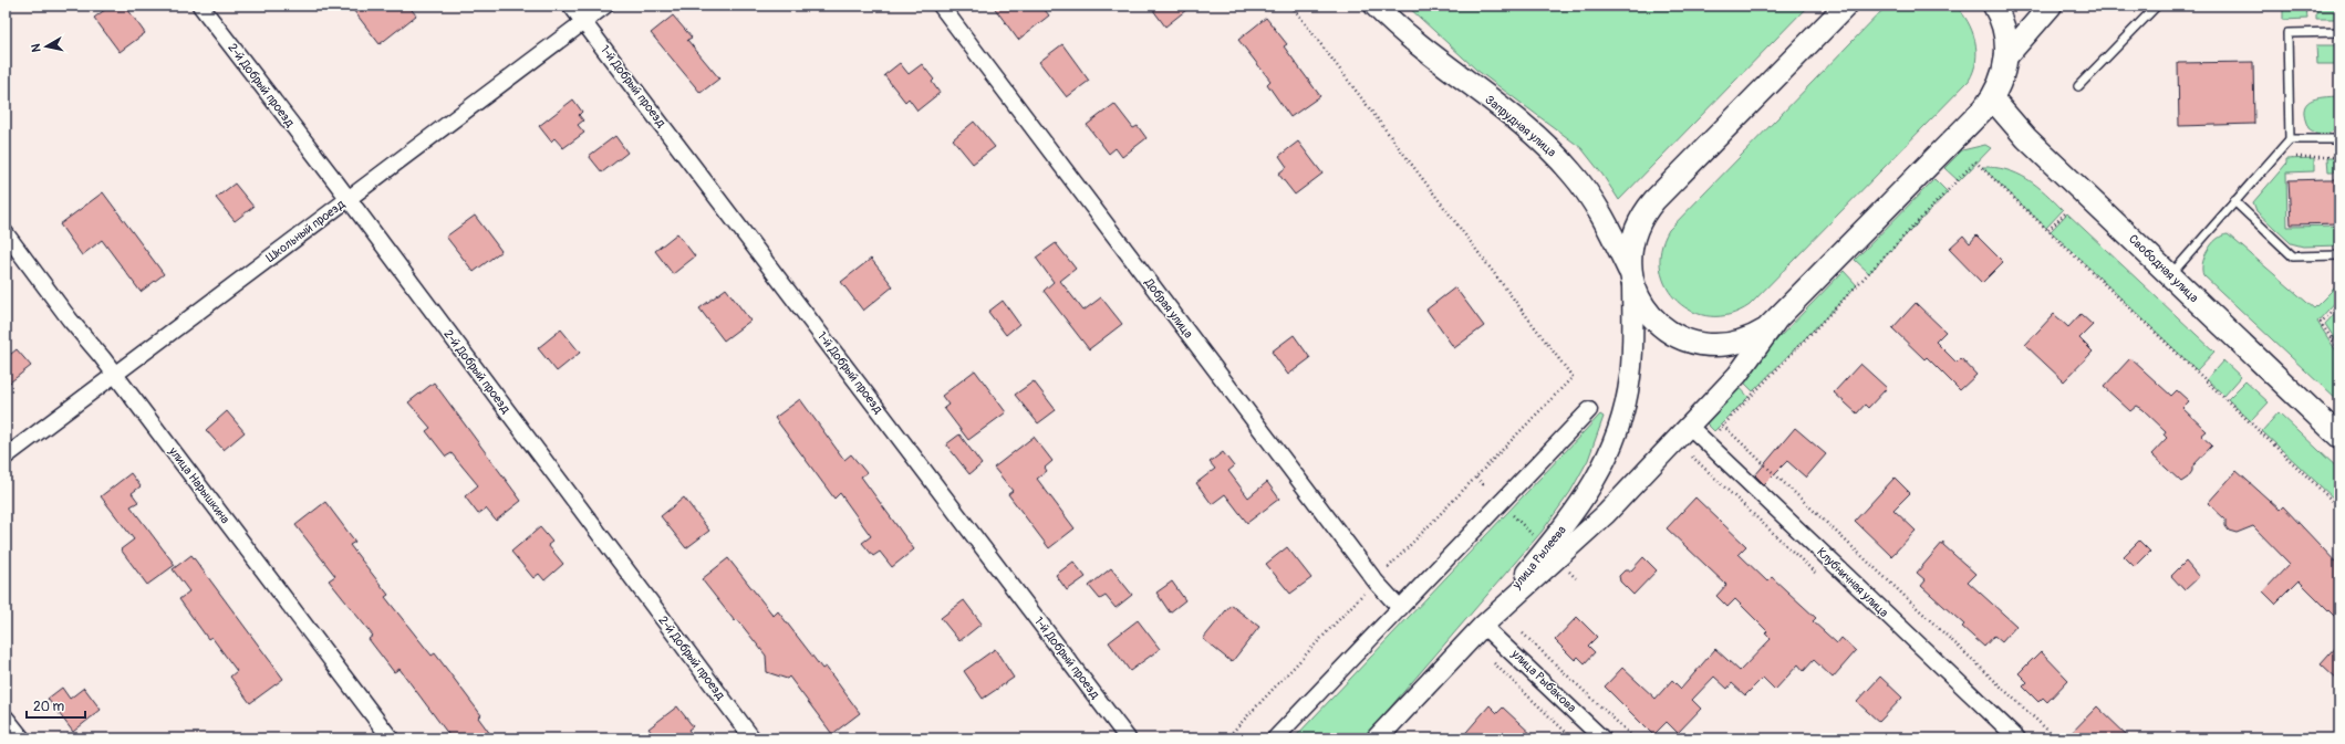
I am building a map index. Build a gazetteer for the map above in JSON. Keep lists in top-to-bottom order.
{
  "streets": {
    "main road": ["Запрудная улица", "Свободная улица"],
    "street": [
      "2-й Добрый проезд",
      "1-й Добрый проезд",
      "Школьный проезд",
      "Добрая улица",
      "улица Нарышкина",
      "улица Рылеева",
      "Клубничная улица",
      "улица Рыбакова"
    ]
  },
  "crossings": [
    ["2-й Добрый проезд", "Школьный проезд"],
    ["1-й Добрый проезд", "Школьный проезд"],
    ["Запрудная улица", "улица Рылеева"],
    ["Школьный проезд", "улица Нарышкина"],
    ["улица Рылеева", "Клубничная улица"],
    ["улица Рылеева", "улица Рыбакова"]
  ],
  "scale_bar": "20 m",
  "north": "left"
}
